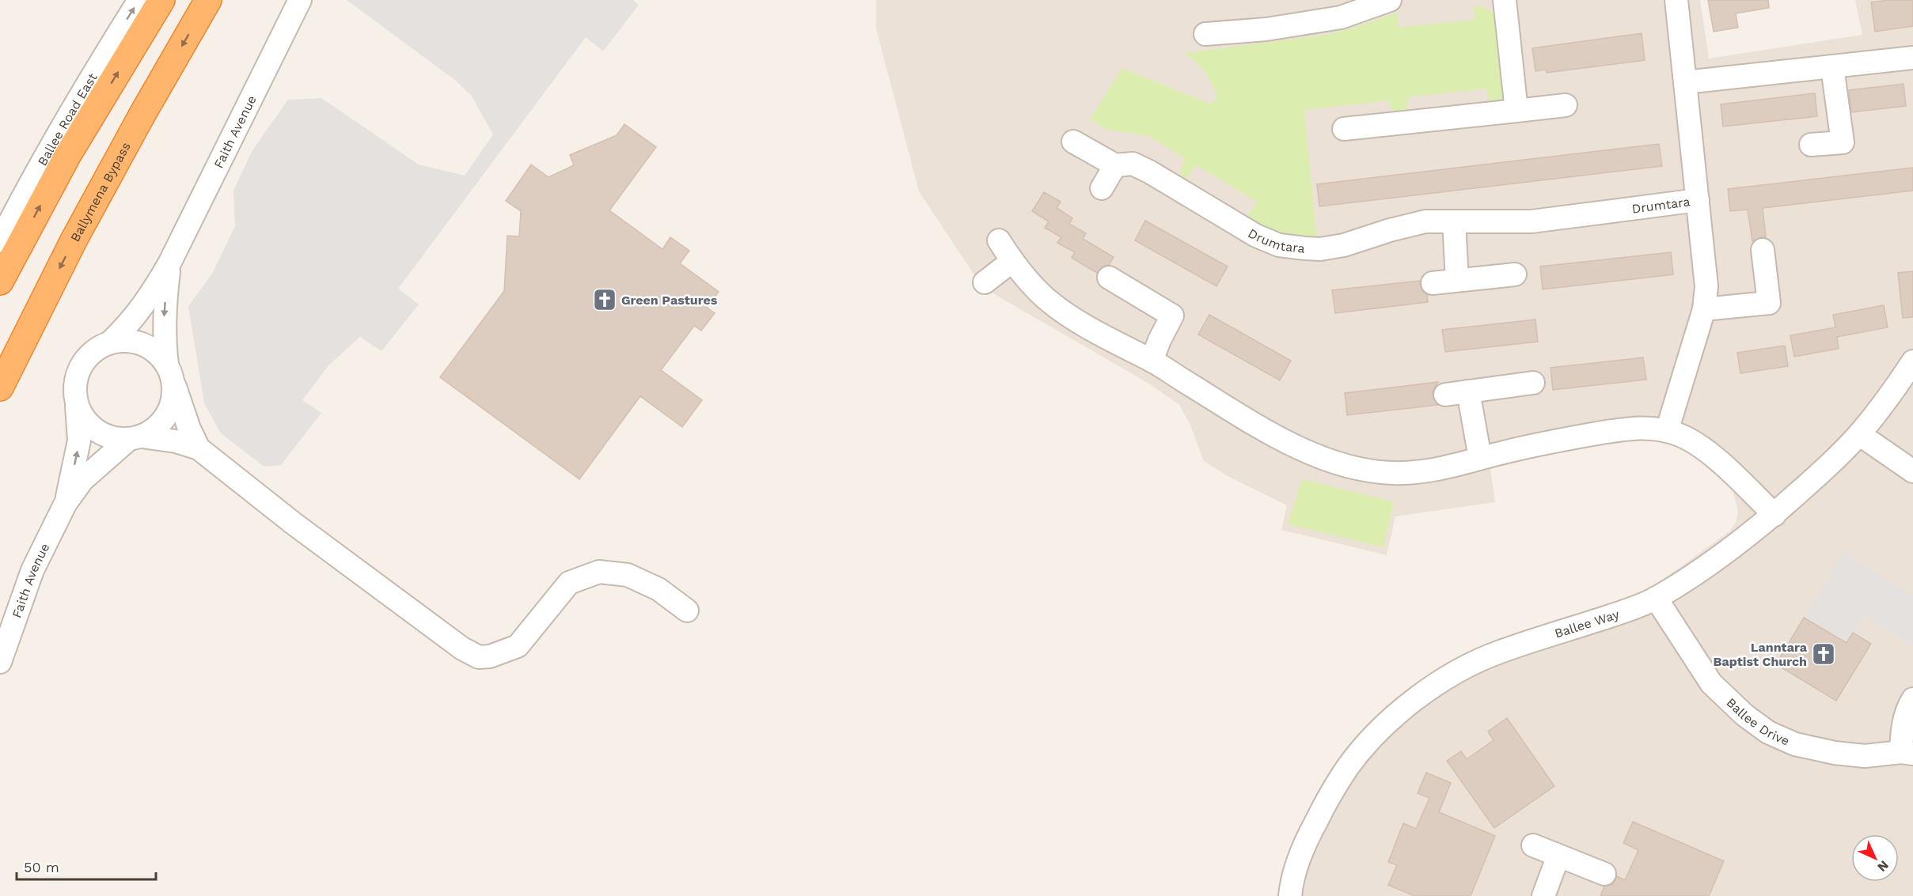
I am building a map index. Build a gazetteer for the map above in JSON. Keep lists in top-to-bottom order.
{
  "streets": {
    "highway": ["Ballymena Bypass"],
    "street": [
      "Ballee Road East",
      "Faith Avenue",
      "Drumtara",
      "Ballee Way",
      "Ballee Drive"
    ]
  },
  "crossings": [
    ["Ballee Way", "Ballee Drive"]
  ],
  "one_way": ["Ballee Road East"],
  "places": {
    "church": ["Green Pastures", "Lanntara Baptist Church"]
  },
  "scale_bar": "50 m",
  "north": "bottom right"
}
